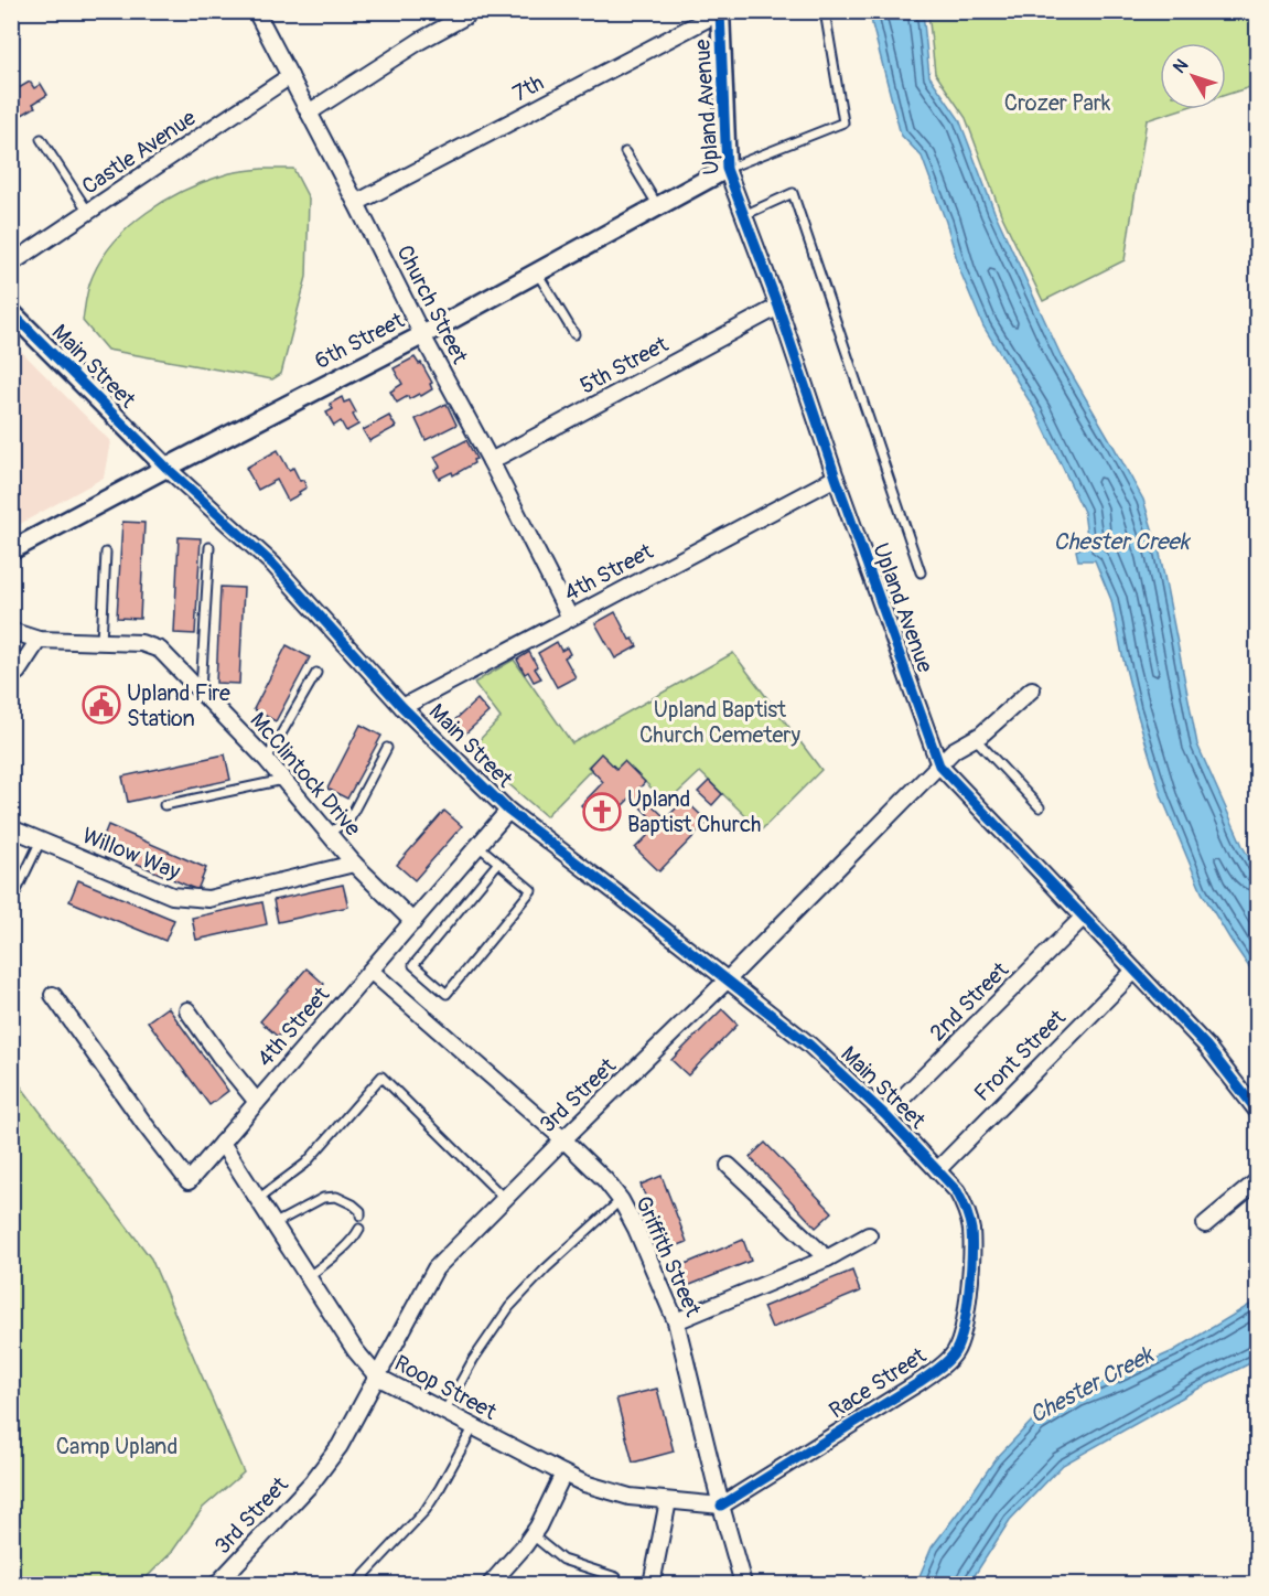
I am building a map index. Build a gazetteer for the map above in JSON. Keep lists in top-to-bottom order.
{
  "streets": {
    "street": [
      "7th",
      "Upland Avenue",
      "Castle Avenue",
      "Church Street",
      "6th Street",
      "5th Street",
      "Main Street",
      "4th Street",
      "McClintock Drive",
      "Willow Way",
      "2nd Street",
      "Front Street",
      "3rd Street",
      "Griffith Street",
      "Race Street",
      "Roop Street"
    ]
  },
  "crossings": [
    ["7th", "Upland Avenue"],
    ["7th", "Church Street"],
    ["Upland Avenue", "6th Street"],
    ["Upland Avenue", "5th Street"],
    ["Upland Avenue", "4th Street"],
    ["Upland Avenue", "2nd Street"],
    ["Upland Avenue", "Front Street"],
    ["Upland Avenue", "3rd Street"],
    ["Castle Avenue", "Church Street"],
    ["Church Street", "6th Street"],
    ["Church Street", "5th Street"],
    ["Church Street", "4th Street"],
    ["6th Street", "Main Street"],
    ["Main Street", "4th Street"],
    ["Main Street", "2nd Street"],
    ["Main Street", "Front Street"],
    ["Main Street", "3rd Street"],
    ["Main Street", "Race Street"],
    ["4th Street", "McClintock Drive"],
    ["4th Street", "Griffith Street"],
    ["4th Street", "Roop Street"],
    ["McClintock Drive", "Willow Way"],
    ["Front Street", "Race Street"],
    ["3rd Street", "Griffith Street"],
    ["3rd Street", "Roop Street"],
    ["Griffith Street", "Race Street"],
    ["Griffith Street", "Roop Street"],
    ["Race Street", "Roop Street"]
  ],
  "water": ["Chester Creek"],
  "parks": ["Crozer Park", "Upland Baptist Church Cemetery", "Camp Upland"],
  "places": {
    "public building": ["Upland Fire Station"],
    "church": ["Upland Baptist Church"]
  },
  "north": "top left"
}
